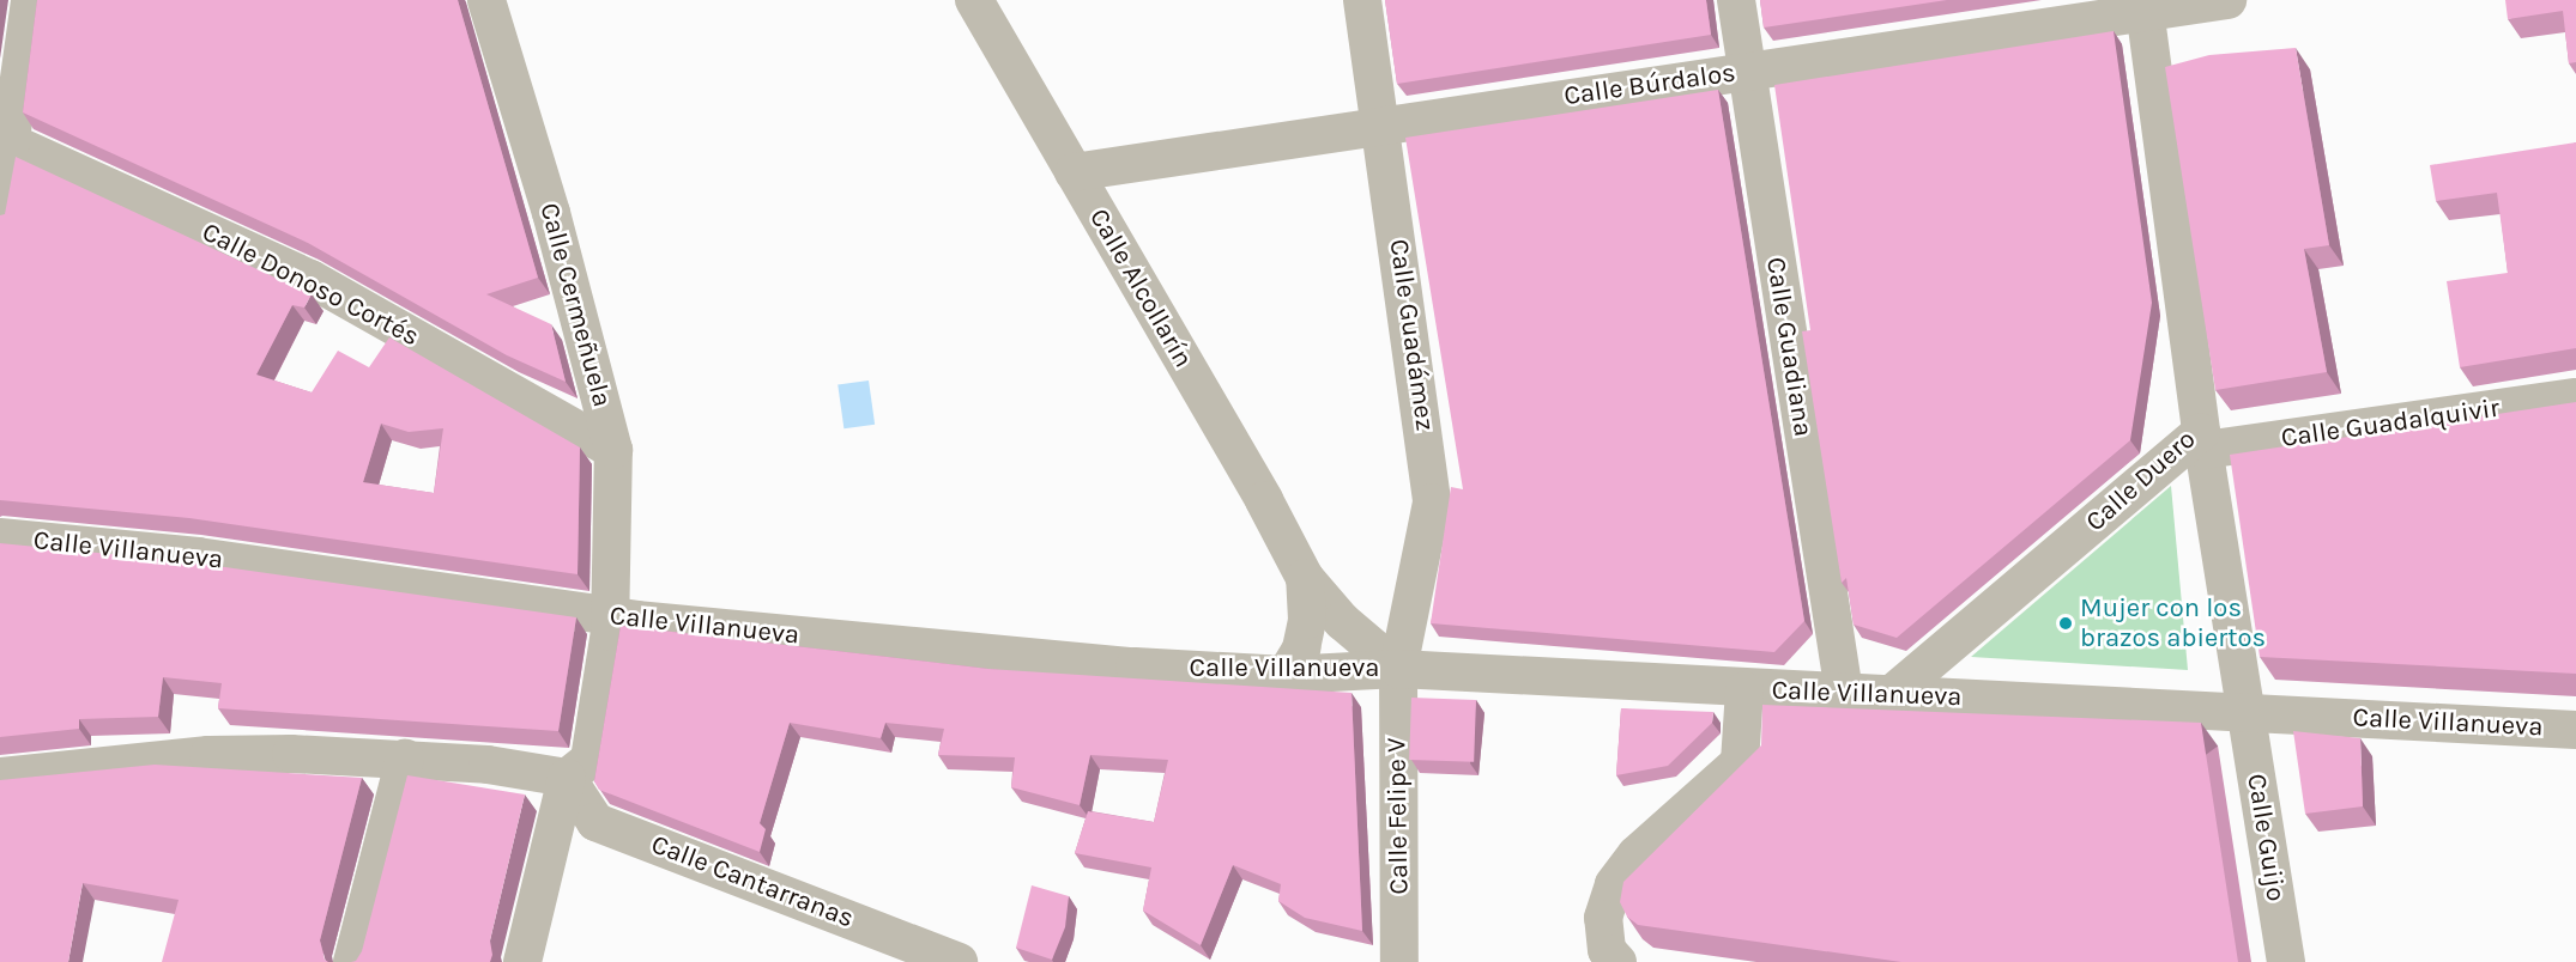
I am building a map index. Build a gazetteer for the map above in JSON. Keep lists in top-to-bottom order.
{
  "streets": {
    "street": [
      "Calle Búrdalos",
      "Calle Donoso Cortés",
      "Calle Alcollarín",
      "Calle Cermeñuela",
      "Calle Guadámez",
      "Calle Guadiana",
      "Calle Guadalquivir",
      "Calle Duero",
      "Calle Villanueva",
      "Calle Felipe V",
      "Calle Guijo",
      "Calle Cantarranas"
    ]
  },
  "crossings": [
    ["Calle Búrdalos", "Calle Alcollarín"],
    ["Calle Búrdalos", "Calle Guadámez"],
    ["Calle Búrdalos", "Calle Guadiana"],
    ["Calle Búrdalos", "Calle Duero"],
    ["Calle Donoso Cortés", "Calle Cermeñuela"],
    ["Calle Alcollarín", "Calle Guadámez"],
    ["Calle Alcollarín", "Calle Villanueva"],
    ["Calle Alcollarín", "Calle Felipe V"],
    ["Calle Cermeñuela", "Calle Villanueva"],
    ["Calle Cermeñuela", "Calle Cantarranas"],
    ["Calle Guadámez", "Calle Villanueva"],
    ["Calle Guadámez", "Calle Felipe V"],
    ["Calle Guadiana", "Calle Villanueva"],
    ["Calle Guadalquivir", "Calle Duero"],
    ["Calle Guadalquivir", "Calle Guijo"],
    ["Calle Duero", "Calle Villanueva"],
    ["Calle Duero", "Calle Guijo"],
    ["Calle Villanueva", "Calle Felipe V"],
    ["Calle Villanueva", "Calle Guijo"]
  ],
  "places": ["Mujer con los brazos abiertos"]
}
